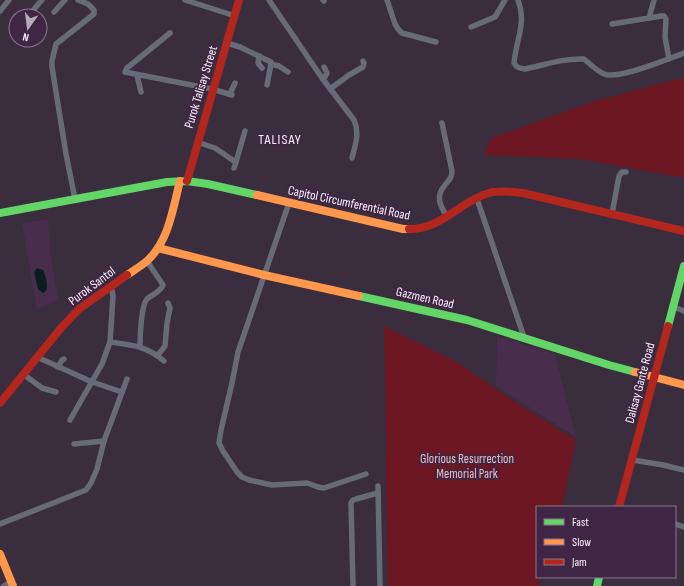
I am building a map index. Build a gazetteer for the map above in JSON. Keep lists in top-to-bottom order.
{
  "streets": {
    "street": [
      "Purok Talisay Street",
      "Capitol Circumferential Road",
      "Purok Santol",
      "Gazmen Road",
      "Dalisay Gante Road"
    ]
  },
  "crossings": [
    ["Purok Talisay Street", "Capitol Circumferential Road"],
    ["Purok Talisay Street", "Purok Santol"],
    ["Capitol Circumferential Road", "Purok Santol"],
    ["Purok Santol", "Gazmen Road"],
    ["Gazmen Road", "Dalisay Gante Road"]
  ],
  "districts": ["TALISAY"],
  "parks": ["Glorious Resurrection Memorial Park"],
  "legend": ["Fast", "Slow", "Jam"],
  "north": "bottom"
}
